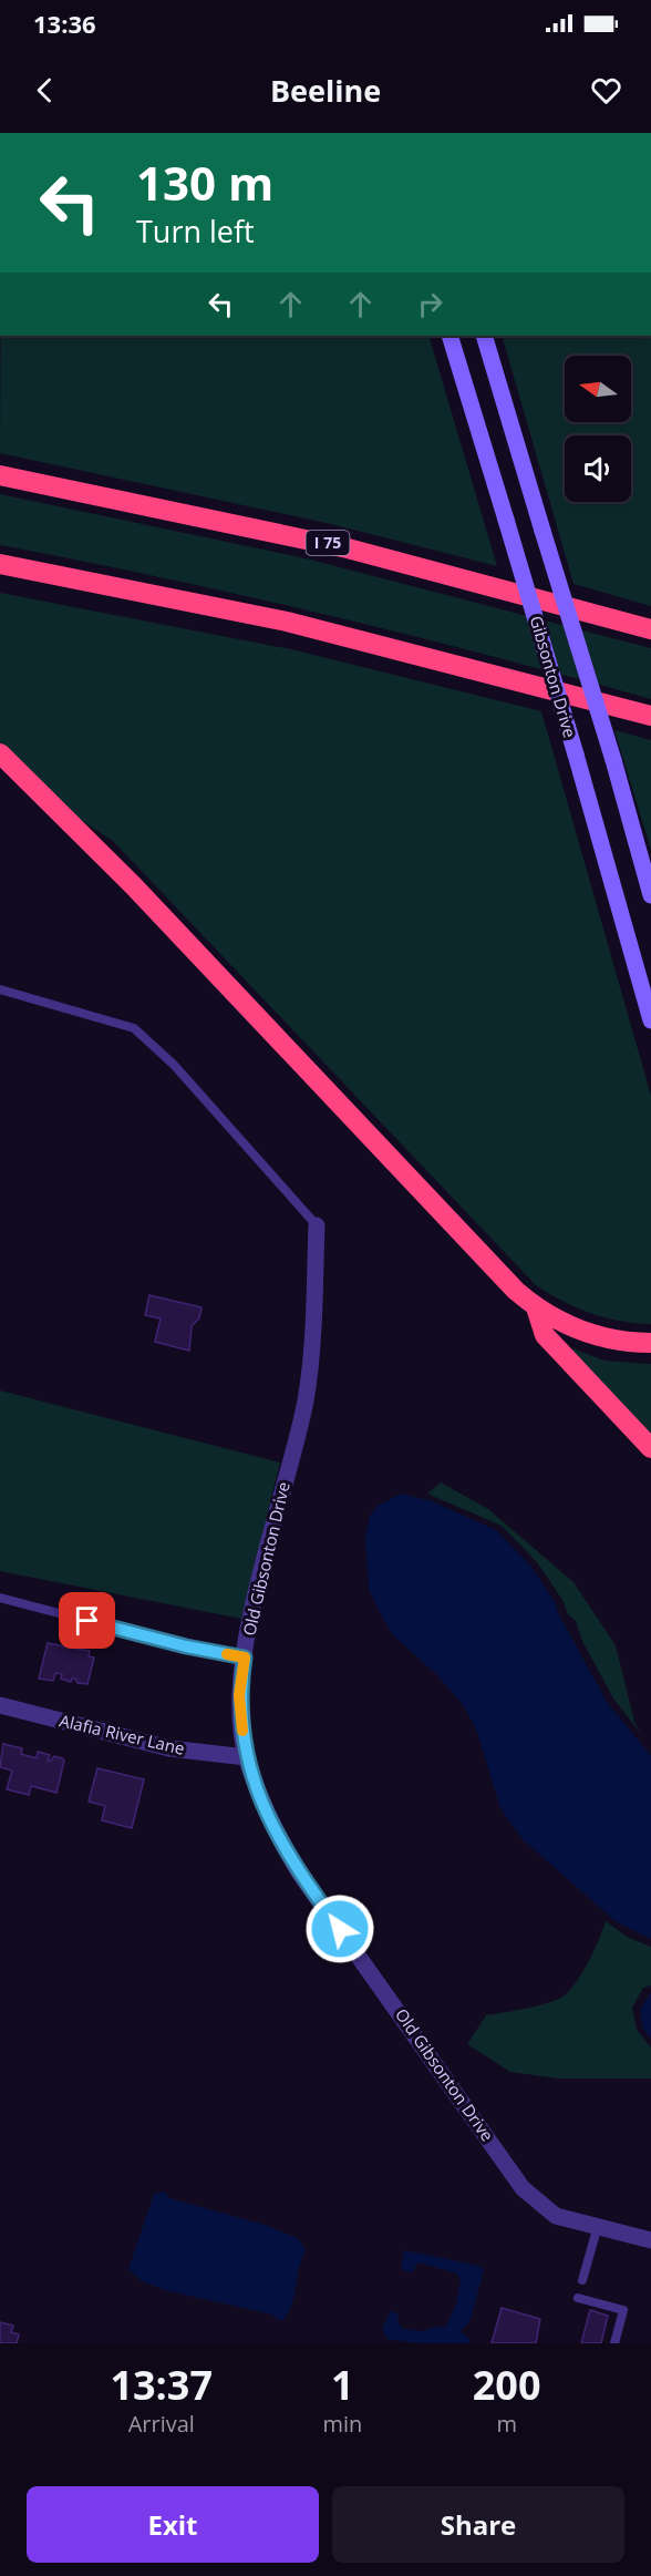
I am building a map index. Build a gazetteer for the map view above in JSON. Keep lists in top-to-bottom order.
{
  "streets": {
    "highway": ["I 75"],
    "main road": ["Gibsonton Drive"],
    "street": ["Old Gibsonton Drive", "Alafia River Lane"]
  },
  "crossings": [
    ["Old Gibsonton Drive", "Alafia River Lane"]
  ],
  "north": "left",
  "page": {
    "status": "13:36",
    "header": "Beeline",
    "turn": ["130 m", "Turn left"],
    "eta": [
      "13:37",
      "Arrival",
      "1",
      "min",
      "200",
      "m"
    ],
    "buttons": ["Exit", "Share"]
  }
}
